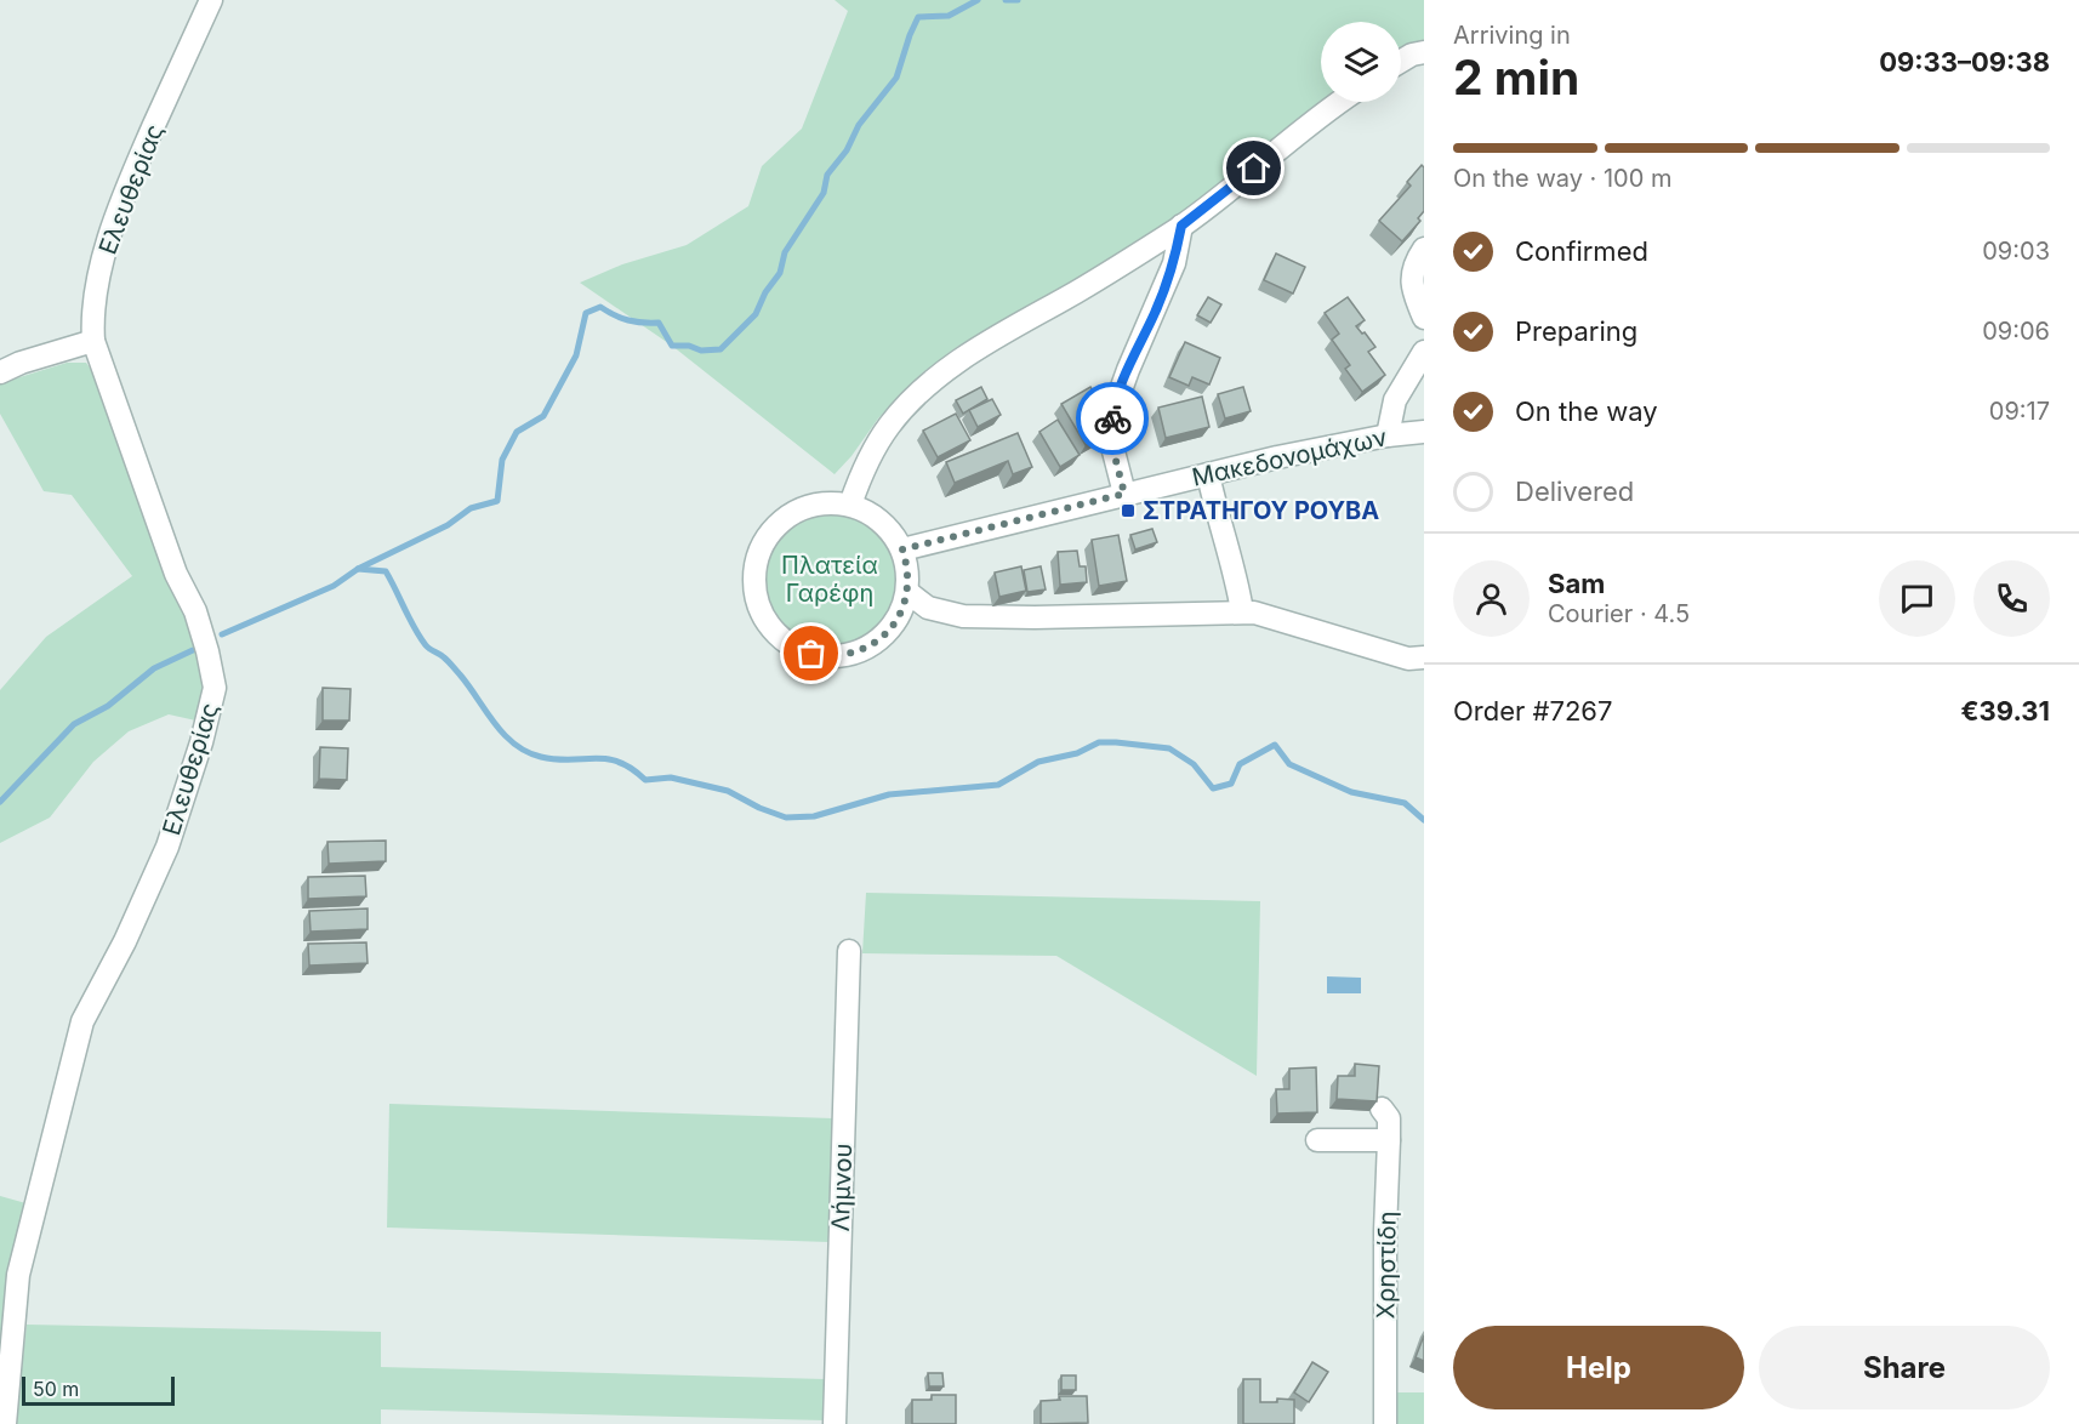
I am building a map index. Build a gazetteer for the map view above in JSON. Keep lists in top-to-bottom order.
{
  "streets": {
    "street": [
      "Ελευθερίας",
      "Μακεδονομάχων",
      "Λήμνου",
      "Χρηστίδη"
    ]
  },
  "parks": ["Πλατεία Γαρέφη"],
  "places": {
    "transit": ["ΣΤΡΑΤΗΓΟΥ ΡΟΥΒΑ"]
  },
  "scale_bar": "50 m",
  "page": {
    "heading": ["2 min", "Arriving in", "09:33–09:38"],
    "panel": [
      "Sam",
      "Courier · 4.5",
      "Order #7267",
      "€39.31"
    ],
    "bar": "On the way · 100 m",
    "list": [
      ["Confirmed", "09:03"],
      ["Preparing", "09:06"],
      ["On the way", "09:17"],
      "Delivered"
    ],
    "buttons": ["Help", "Share"],
    "scale": "50 m"
  }
}
